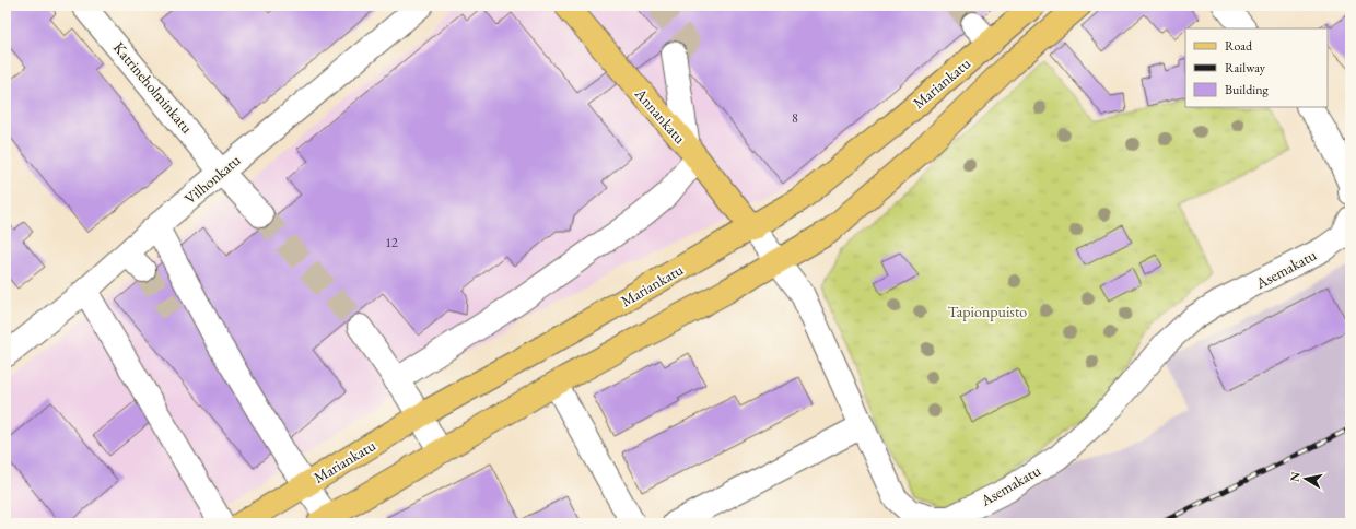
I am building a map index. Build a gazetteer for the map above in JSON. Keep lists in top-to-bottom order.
{
  "streets": {
    "main road": ["Mariankatu", "Annankatu"],
    "street": ["Katrineholminkatu", "Vilhonkatu", "Asemakatu"]
  },
  "crossings": [
    ["Mariankatu", "Annankatu"],
    ["Mariankatu", "Asemakatu"],
    ["Katrineholminkatu", "Vilhonkatu"],
    ["Annankatu", "Asemakatu"]
  ],
  "parks": ["Tapionpuisto"],
  "house_numbers": ["8", "12"],
  "legend": ["Road", "Railway", "Building"],
  "north": "left"
}
